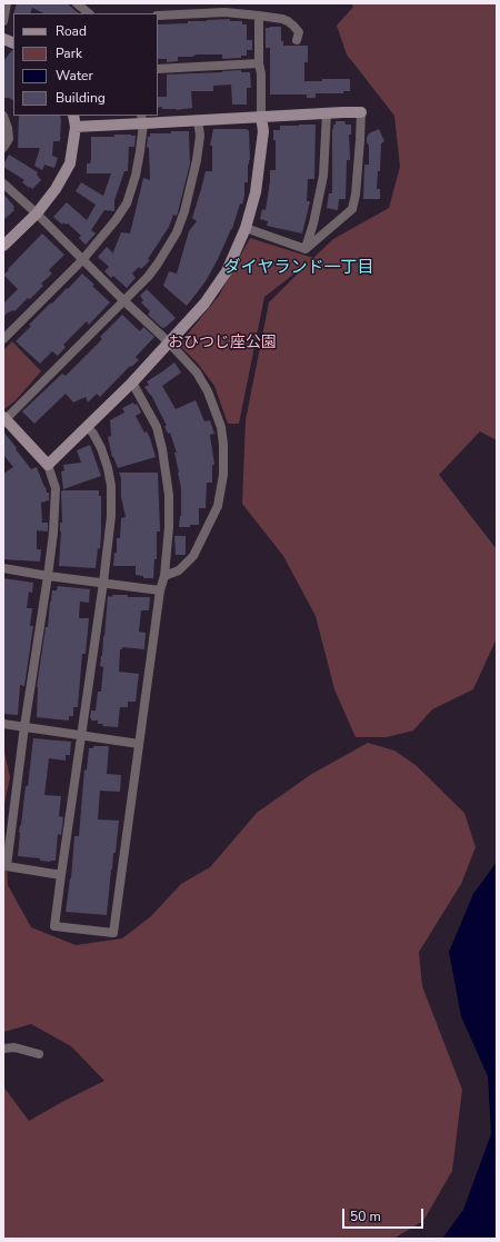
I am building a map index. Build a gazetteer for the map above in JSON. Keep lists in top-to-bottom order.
{
  "districts": ["ダイヤランド一丁目"],
  "parks": ["おひつじ座公園"],
  "legend": [
    "Road",
    "Park",
    "Water",
    "Building"
  ],
  "scale_bar": "50 m"
}
